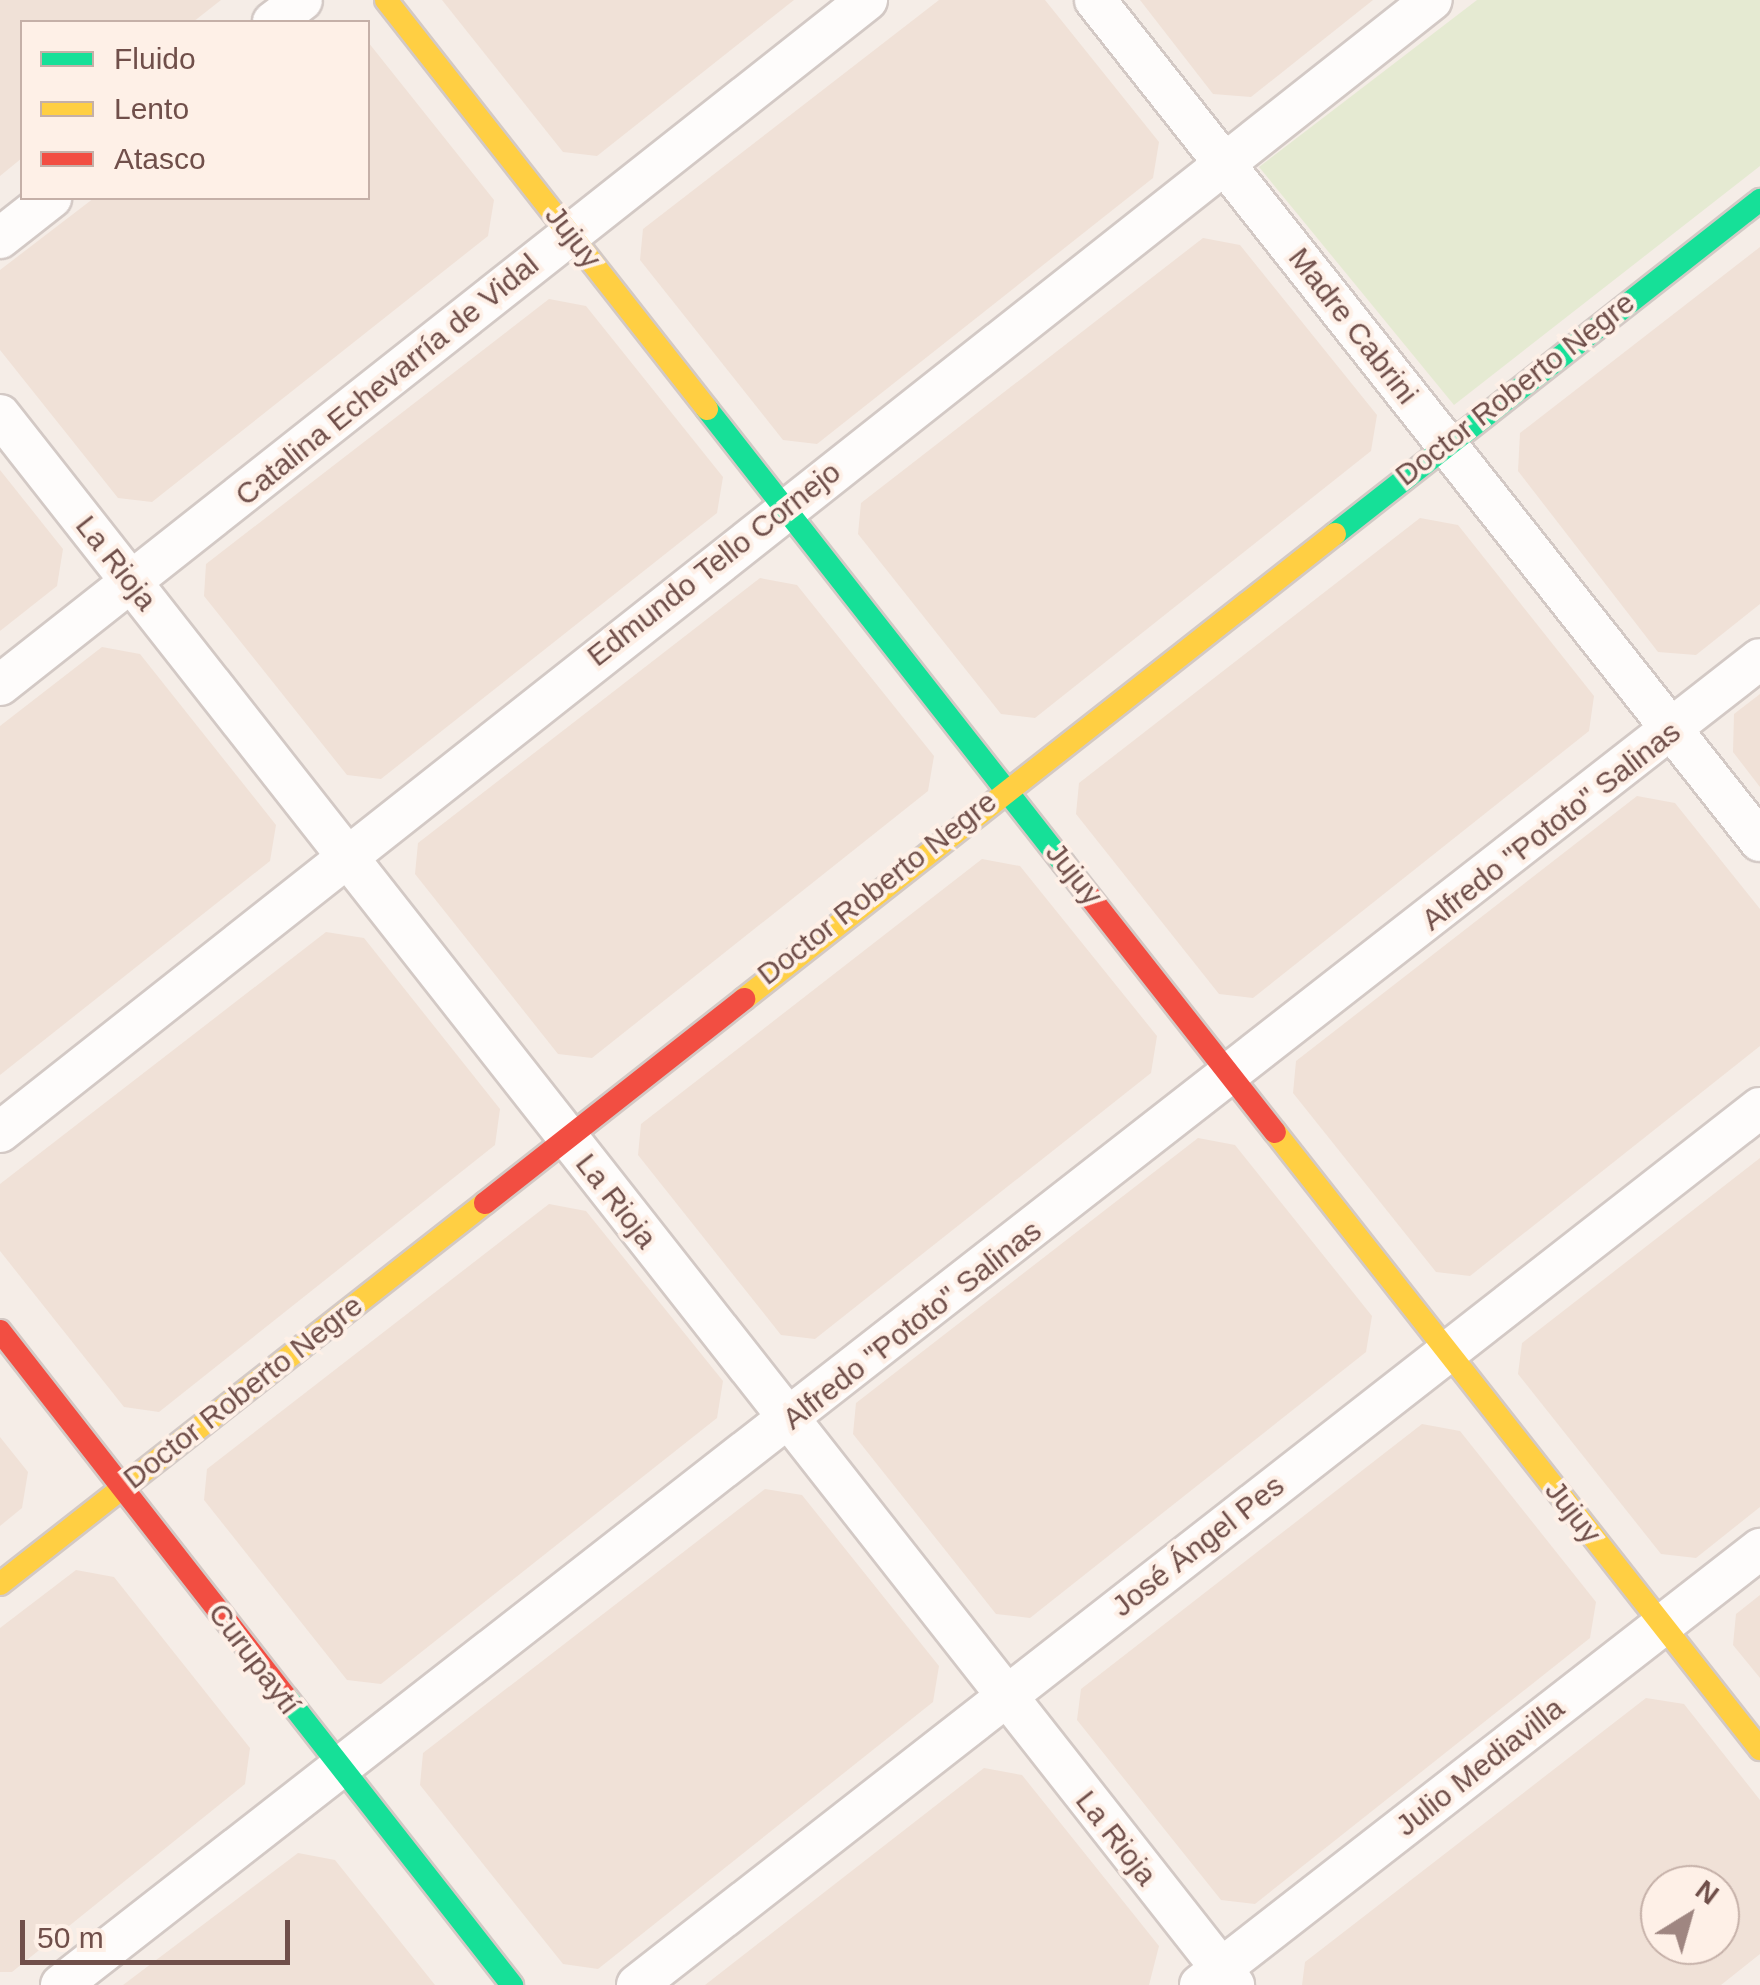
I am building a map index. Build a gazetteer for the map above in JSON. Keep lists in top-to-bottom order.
{
  "streets": {
    "street": [
      "Jujuy",
      "Madre Cabrini",
      "Catalina Echevarría de Vidal",
      "Doctor Roberto Negre",
      "La Rioja",
      "Edmundo Tello Cornejo",
      "Alfredo \"Pototo\" Salinas",
      "José Ángel Pes",
      "Curupaytí",
      "Julio Mediavilla"
    ]
  },
  "crossings": [
    ["Jujuy", "Catalina Echevarría de Vidal"],
    ["Jujuy", "Doctor Roberto Negre"],
    ["Jujuy", "Edmundo Tello Cornejo"],
    ["Jujuy", "Alfredo \"Pototo\" Salinas"],
    ["Jujuy", "José Ángel Pes"],
    ["Jujuy", "Julio Mediavilla"],
    ["Madre Cabrini", "Doctor Roberto Negre"],
    ["Madre Cabrini", "Edmundo Tello Cornejo"],
    ["Madre Cabrini", "Alfredo \"Pototo\" Salinas"],
    ["Catalina Echevarría de Vidal", "La Rioja"],
    ["Doctor Roberto Negre", "La Rioja"],
    ["Doctor Roberto Negre", "Curupaytí"],
    ["La Rioja", "Edmundo Tello Cornejo"],
    ["La Rioja", "Alfredo \"Pototo\" Salinas"],
    ["La Rioja", "José Ángel Pes"],
    ["La Rioja", "Julio Mediavilla"],
    ["Alfredo \"Pototo\" Salinas", "Curupaytí"]
  ],
  "legend": ["Fluido", "Lento", "Atasco"],
  "scale_bar": "50 m",
  "north": "top right"
}
